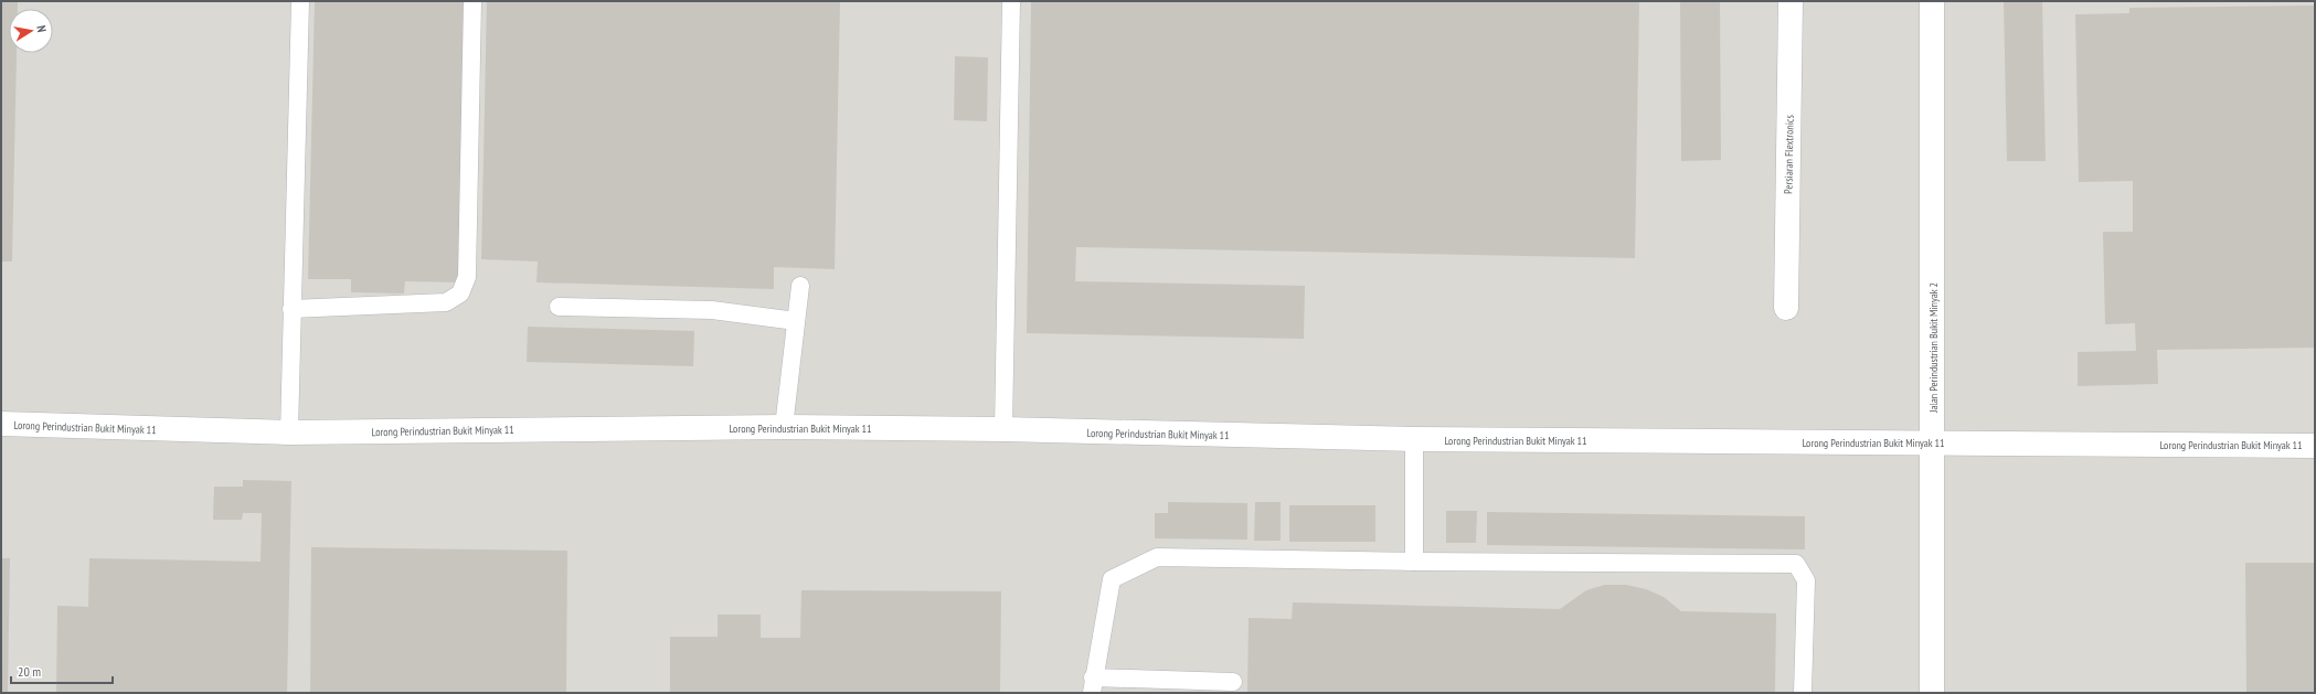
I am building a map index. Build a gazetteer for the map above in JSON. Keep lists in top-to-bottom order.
{
  "streets": {
    "street": ["Persiaran Flextronics", "Jalan Perindustrian Bukit Minyak 2", "Lorong Perindustrian Bukit Minyak 11"]
  },
  "crossings": [
    ["Jalan Perindustrian Bukit Minyak 2", "Lorong Perindustrian Bukit Minyak 11"]
  ],
  "scale_bar": "20 m",
  "north": "right"
}
